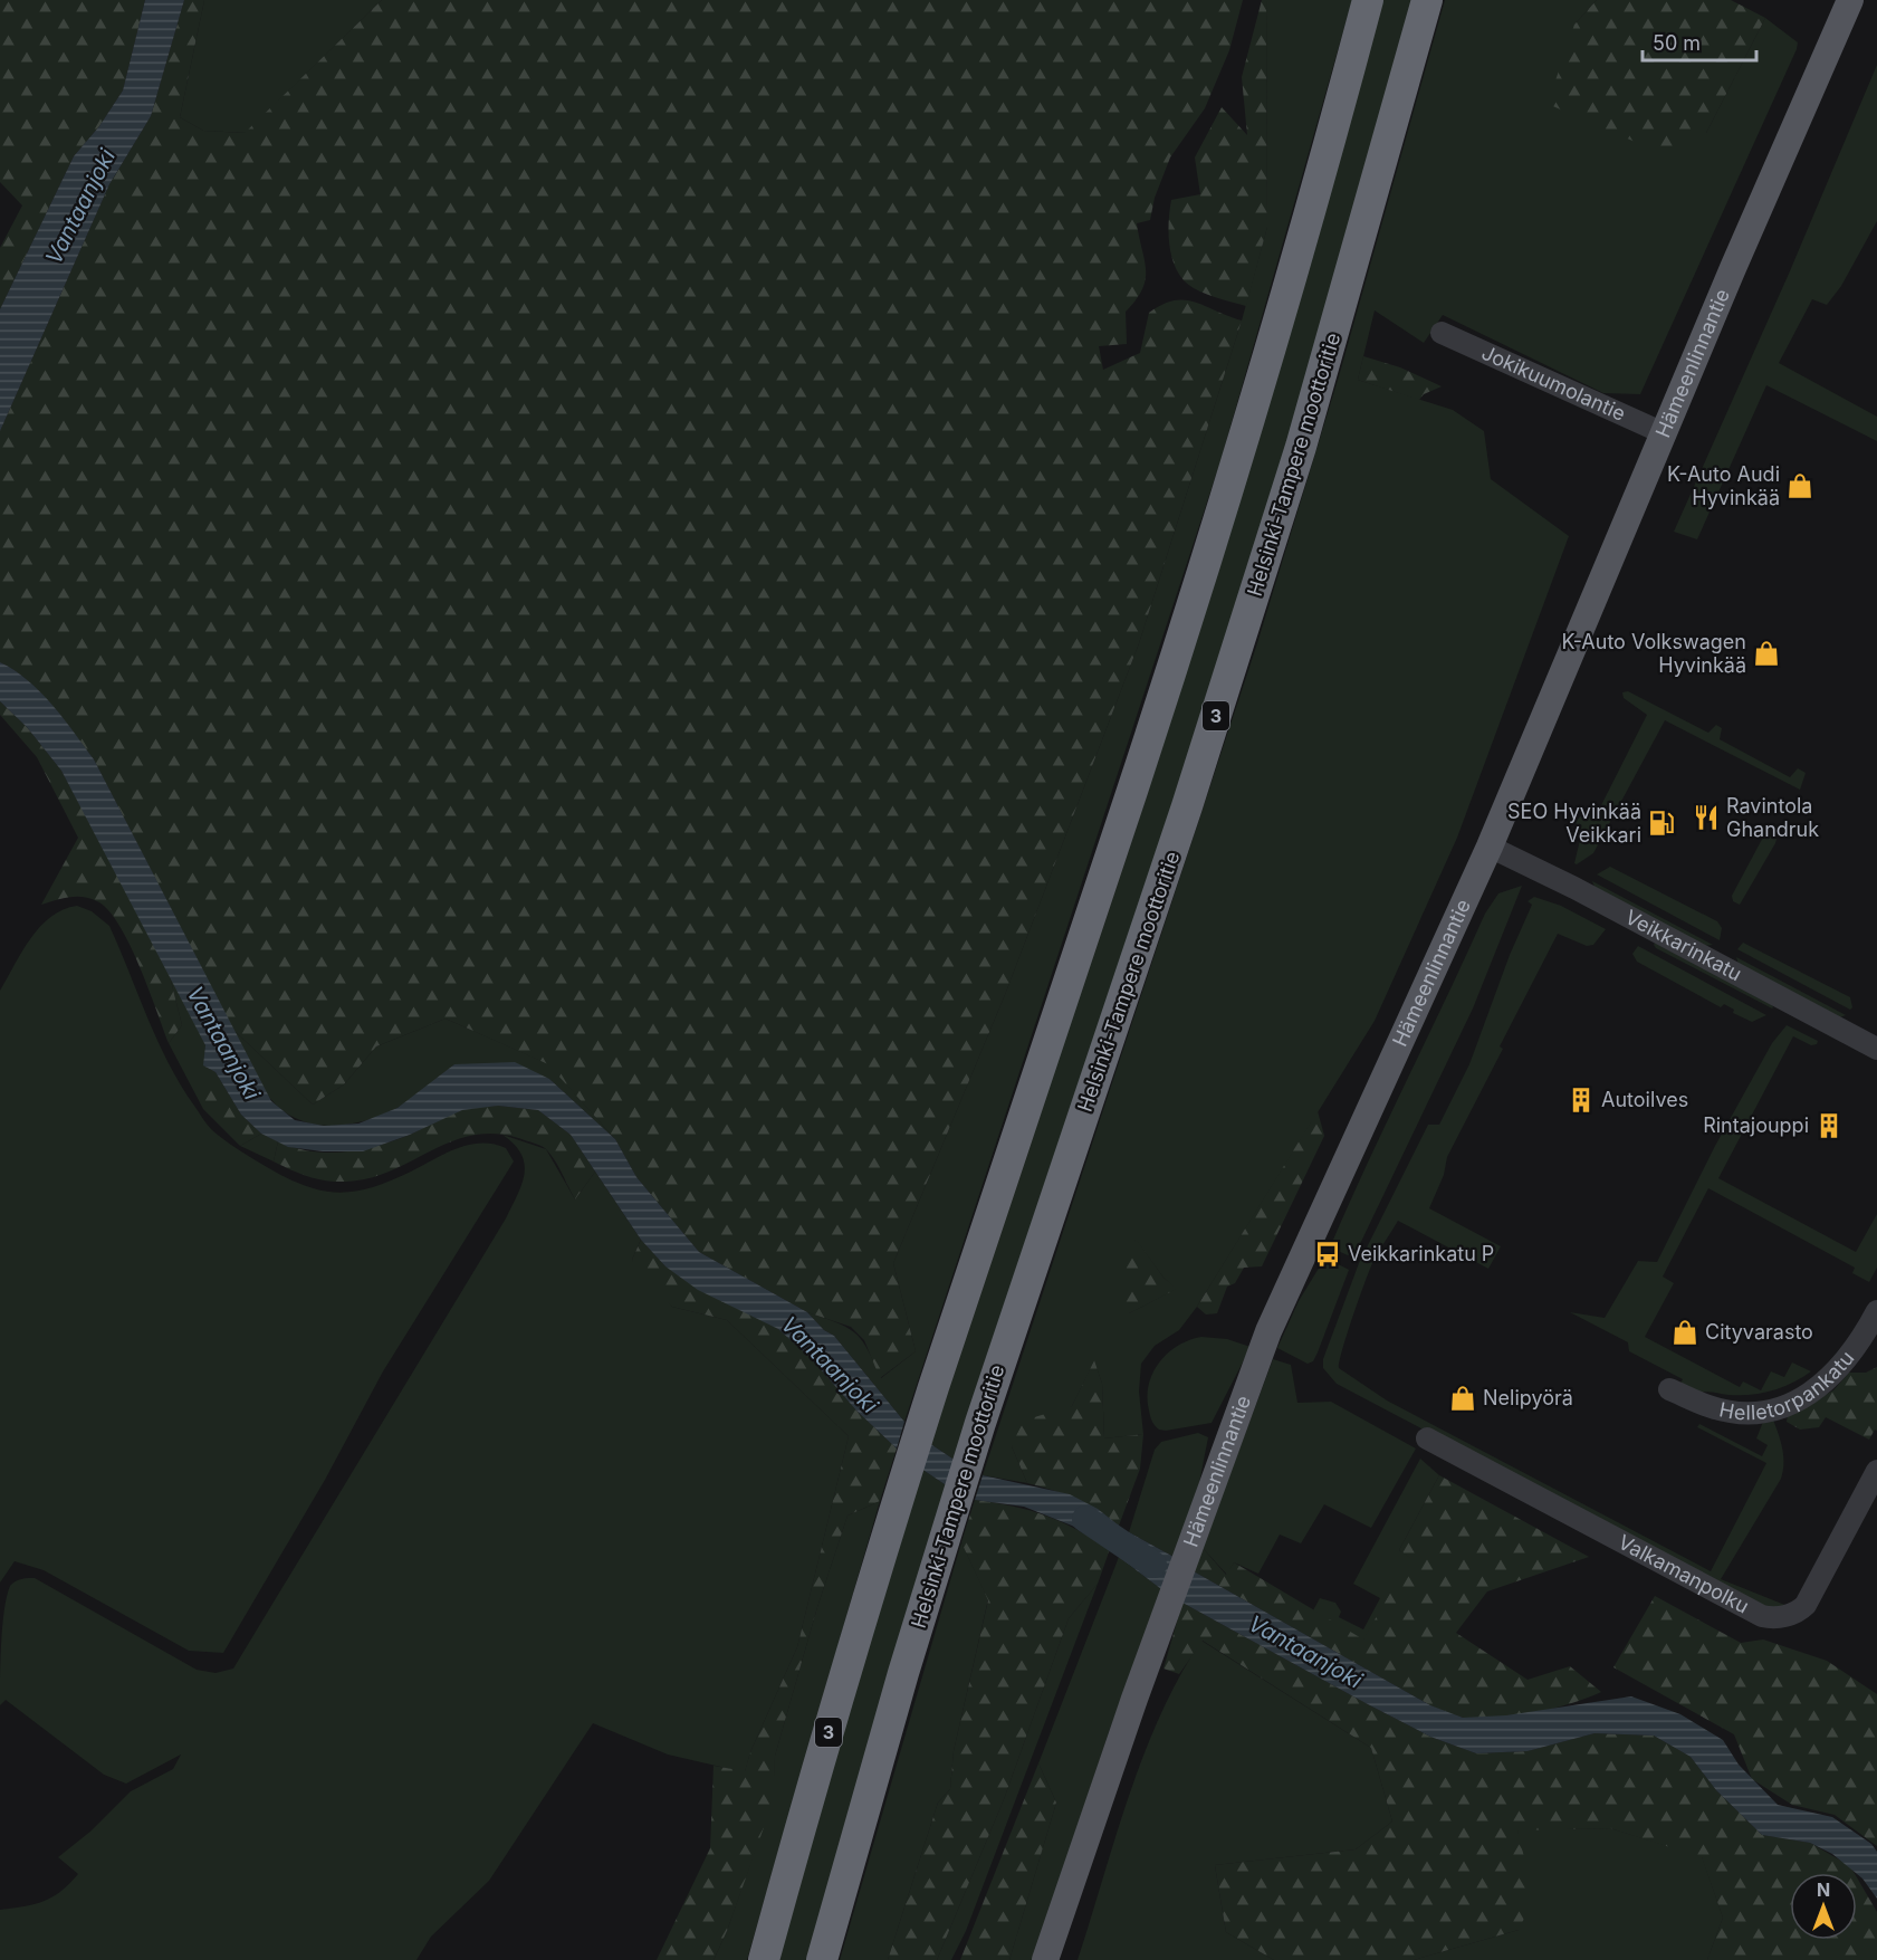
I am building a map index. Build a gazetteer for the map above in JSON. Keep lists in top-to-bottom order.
{
  "streets": {
    "highway": ["Helsinki-Tampere moottoritie", "3"],
    "main road": ["Hämeenlinnantie"],
    "street": [
      "Jokikuumolantie",
      "Veikkarinkatu",
      "Helletorpankatu",
      "Valkamanpolku"
    ]
  },
  "crossings": [
    ["Hämeenlinnantie", "Jokikuumolantie"],
    ["Hämeenlinnantie", "Veikkarinkatu"]
  ],
  "water": ["Vantaanjoki"],
  "places": {
    "shop": [
      "K-Auto Audi Hyvinkää",
      "K-Auto Volkswagen Hyvinkää",
      "Cityvarasto",
      "Nelipyörä"
    ],
    "restaurant": ["Ravintola Ghandruk"],
    "fuel station": ["SEO Hyvinkää Veikkari"],
    "building": ["Autoilves", "Rintajouppi"],
    "bus stop": ["Veikkarinkatu P"]
  },
  "scale_bar": "50 m",
  "north": "top"
}
